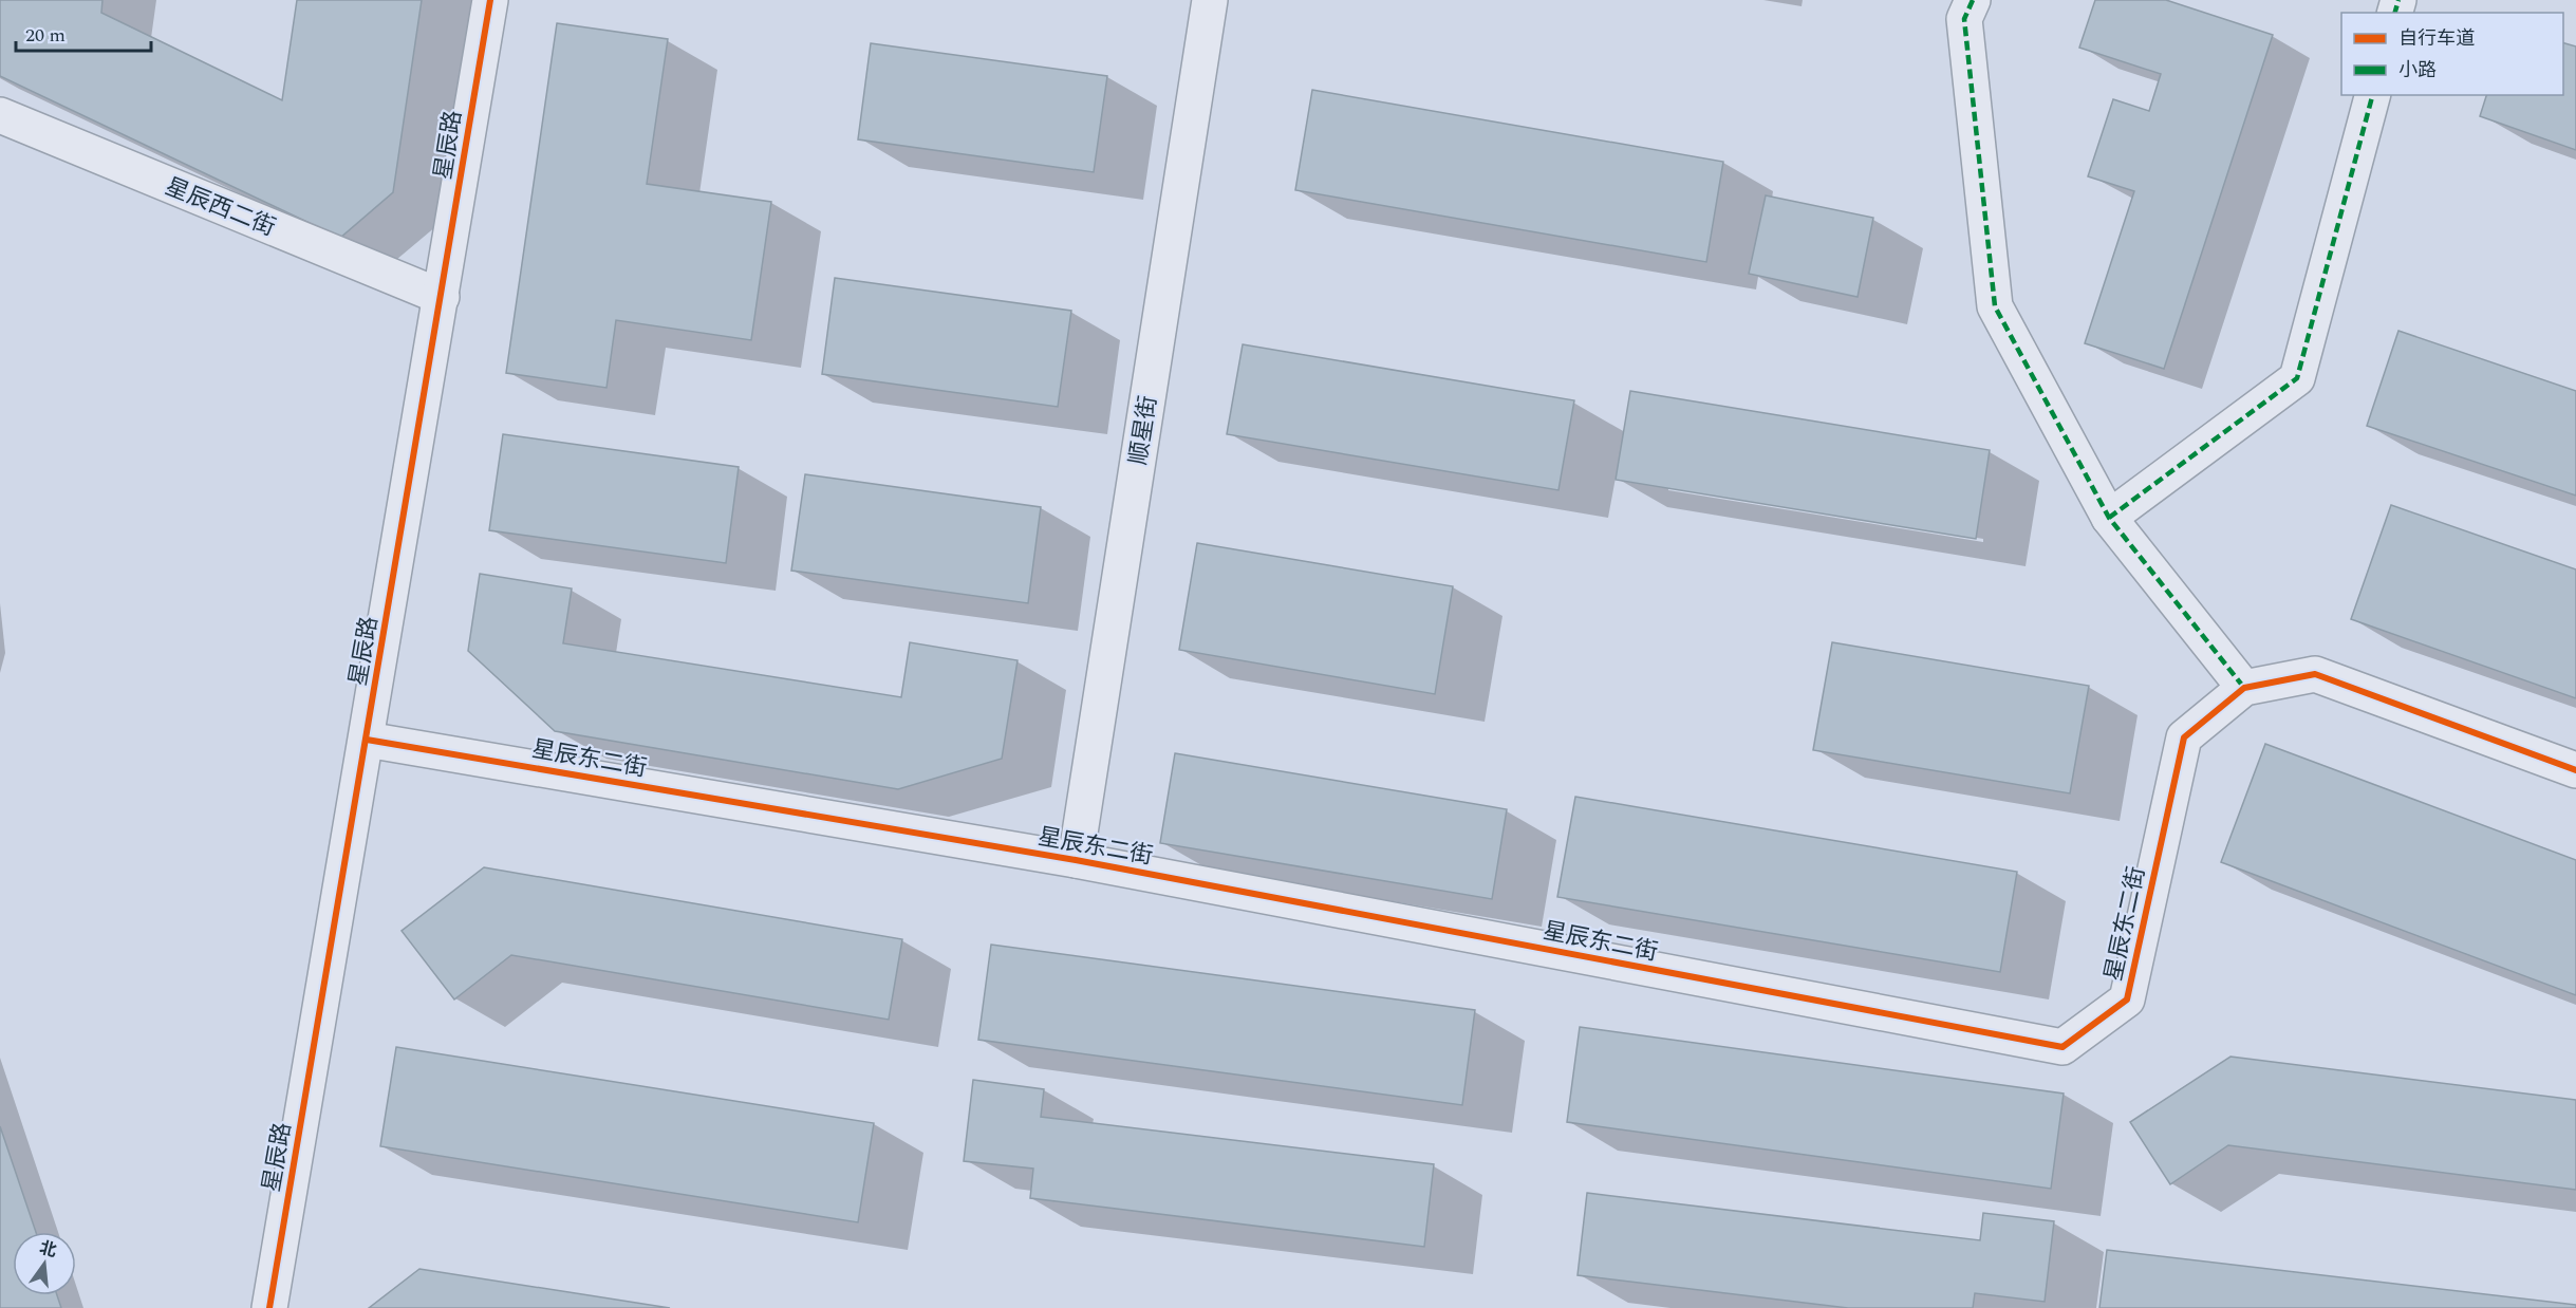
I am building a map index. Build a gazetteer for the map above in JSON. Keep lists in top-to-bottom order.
{
  "streets": {
    "street": [
      "星辰路",
      "星辰西二街",
      "顺星街",
      "星辰东二街"
    ]
  },
  "crossings": [
    ["星辰路", "星辰西二街"],
    ["星辰路", "星辰东二街"],
    ["顺星街", "星辰东二街"]
  ],
  "legend": ["自行车道", "小路"],
  "scale_bar": "20 m",
  "north": "top"
}
